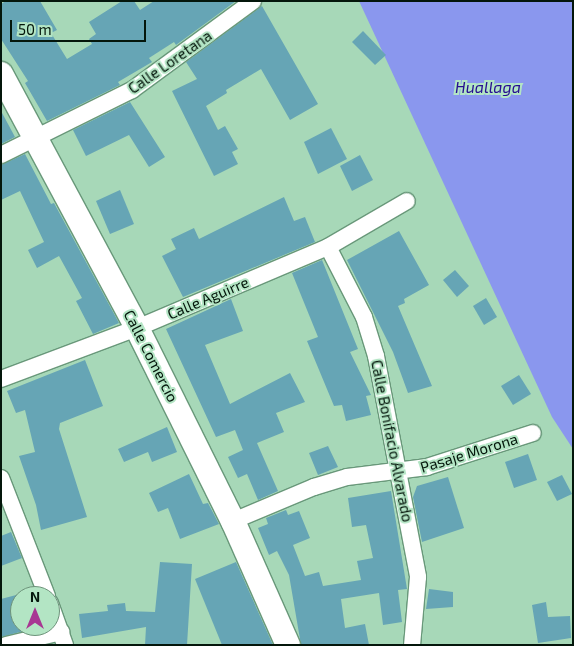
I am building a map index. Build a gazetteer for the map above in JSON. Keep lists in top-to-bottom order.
{
  "streets": {
    "street": [
      "Calle Loretana",
      "Calle Aguirre",
      "Calle Comercio",
      "Calle Bonifacio Alvarado",
      "Pasaje Morona"
    ]
  },
  "crossings": [
    ["Calle Loretana", "Calle Comercio"],
    ["Calle Aguirre", "Calle Comercio"],
    ["Calle Aguirre", "Calle Bonifacio Alvarado"],
    ["Calle Comercio", "Pasaje Morona"],
    ["Calle Bonifacio Alvarado", "Pasaje Morona"]
  ],
  "water": ["Huallaga"],
  "scale_bar": "50 m",
  "north": "top"
}
